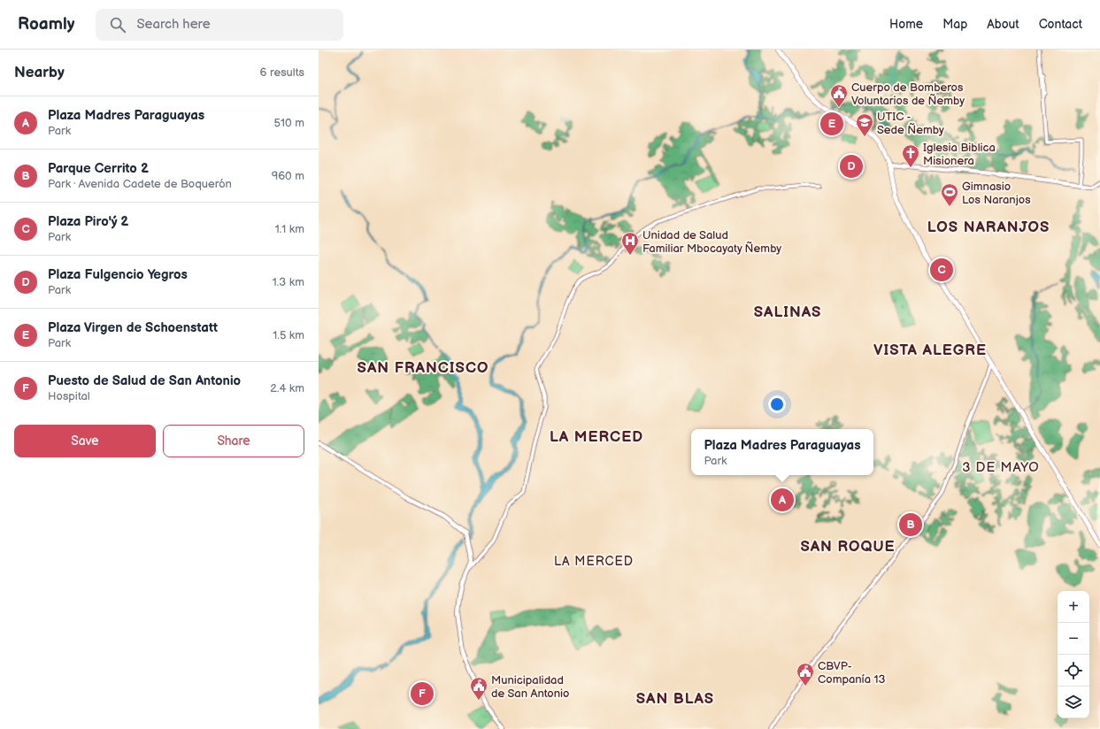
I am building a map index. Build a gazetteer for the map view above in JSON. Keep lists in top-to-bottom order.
{
  "districts": [
    "LOS NARANJOS",
    "SALINAS",
    "VISTA ALEGRE",
    "SAN FRANCISCO",
    "LA MERCED",
    "3 DE MAYO",
    "SAN ROQUE",
    "LA MERCED",
    "SAN BLAS"
  ],
  "places": {
    "public building": ["Cuerpo de Bomberos Voluntarios de Ñemby", "CBVP- Companía 13", "Municipalidad de San Antonio"],
    "school or university": ["UTIC - Sede Ñemby"],
    "church": ["Iglesia Biblica Misionera"],
    "sports": ["Gimnasio Los Naranjos"],
    "hospital": ["Unidad de Salud Familiar Mbocayaty Ñemby"]
  },
  "page": {
    "header": "Roamly",
    "search": "Search here",
    "nav": [
      "Home",
      "Map",
      "About",
      "Contact"
    ],
    "heading": ["Nearby", "6 results"],
    "list": [
      {
        "mark": "A",
        "name": "Plaza Madres Paraguayas",
        "note": "Park",
        "value": "510 m"
      },
      {
        "mark": "B",
        "name": "Parque Cerrito 2",
        "note": "Park · Avenida Cadete de Boquerón",
        "value": "960 m"
      },
      {
        "mark": "C",
        "name": "Plaza Piro'ý 2",
        "note": "Park",
        "value": "1.1 km"
      },
      {
        "mark": "D",
        "name": "Plaza Fulgencio Yegros",
        "note": "Park",
        "value": "1.3 km"
      },
      {
        "mark": "E",
        "name": "Plaza Virgen de Schoenstatt",
        "note": "Park",
        "value": "1.5 km"
      },
      {
        "mark": "F",
        "name": "Puesto de Salud de San Antonio",
        "note": "Hospital",
        "value": "2.4 km"
      }
    ],
    "pins": [
      "E",
      "D",
      "C",
      "A",
      "B",
      "F"
    ],
    "buttons": ["Save", "Share"],
    "popup": ["Plaza Madres Paraguayas", "Park"],
    "map_buttons": ["+", "−"]
  }
}
